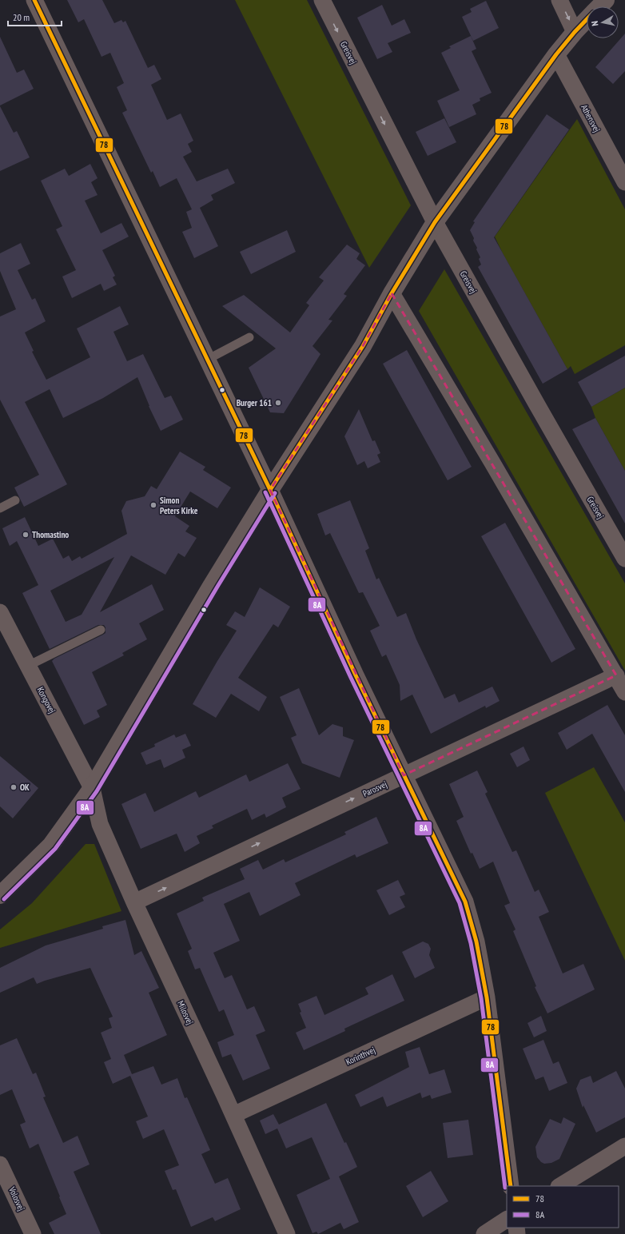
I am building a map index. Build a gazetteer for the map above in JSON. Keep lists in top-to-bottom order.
{
  "streets": {
    "street": [
      "Greisvej",
      "Athensvej",
      "Kongovej",
      "Parosvej",
      "Milosvej",
      "Korinthvej",
      "Volosvej"
    ]
  },
  "crossings": [
    ["Kongovej", "Milosvej"],
    ["Parosvej", "Milosvej"],
    ["Milosvej", "Korinthvej"]
  ],
  "one_way": ["Greisvej", "Parosvej"],
  "places": [
    "Burger 161",
    "Simon Peters Kirke",
    "Thomastino",
    "OK"
  ],
  "lines": ["transit line 78", "transit line 8A"],
  "legend": ["78", "8A"],
  "scale_bar": "20 m",
  "north": "left"
}
